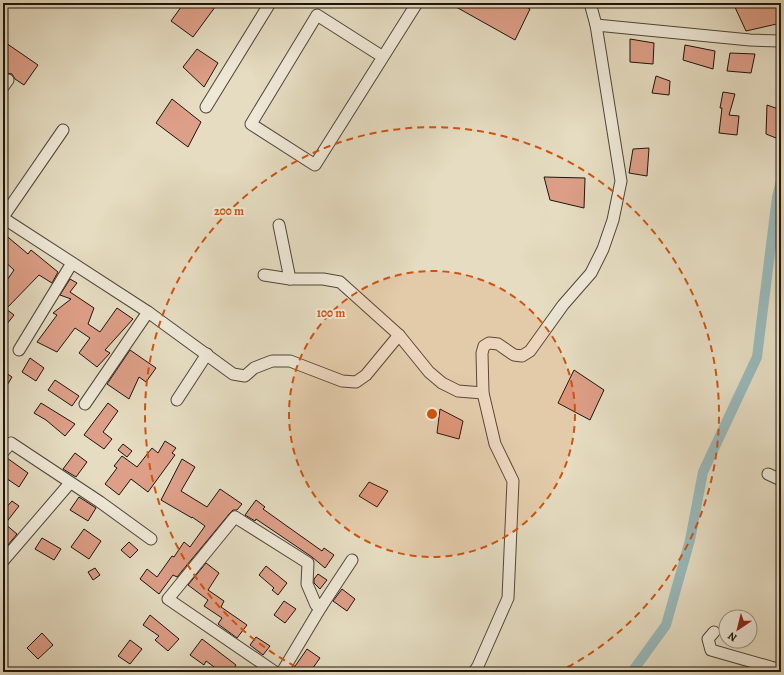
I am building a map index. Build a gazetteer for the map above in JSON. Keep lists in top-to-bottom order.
{
  "north": "bottom left",
  "rings": ["200 m", "100 m"]
}
